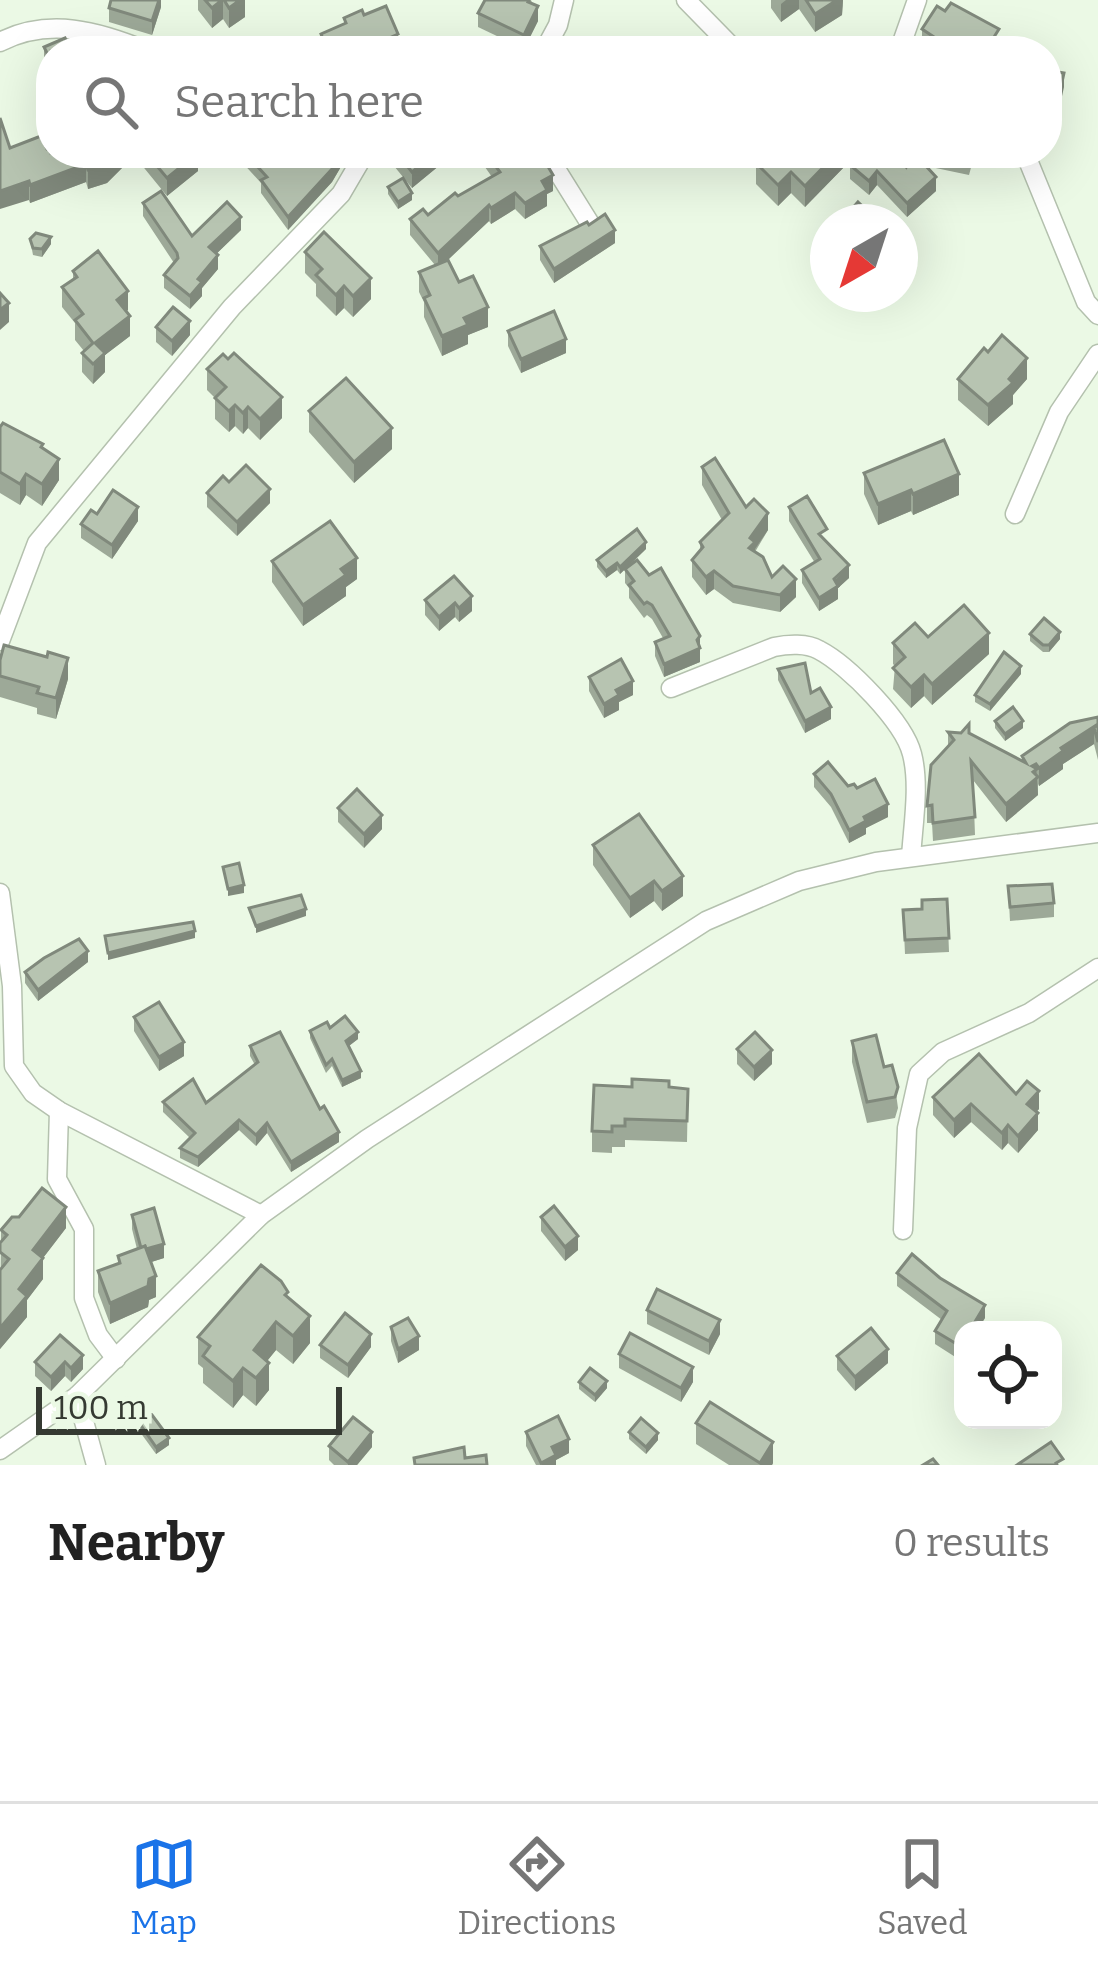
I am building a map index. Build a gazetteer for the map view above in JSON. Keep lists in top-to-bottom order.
{
  "scale_bar": "100 m",
  "north": "bottom left",
  "page": {
    "search": "Search here",
    "scale": "100 m",
    "heading": ["Nearby", "0 results"],
    "nav": ["Map", "Directions", "Saved"]
  }
}
